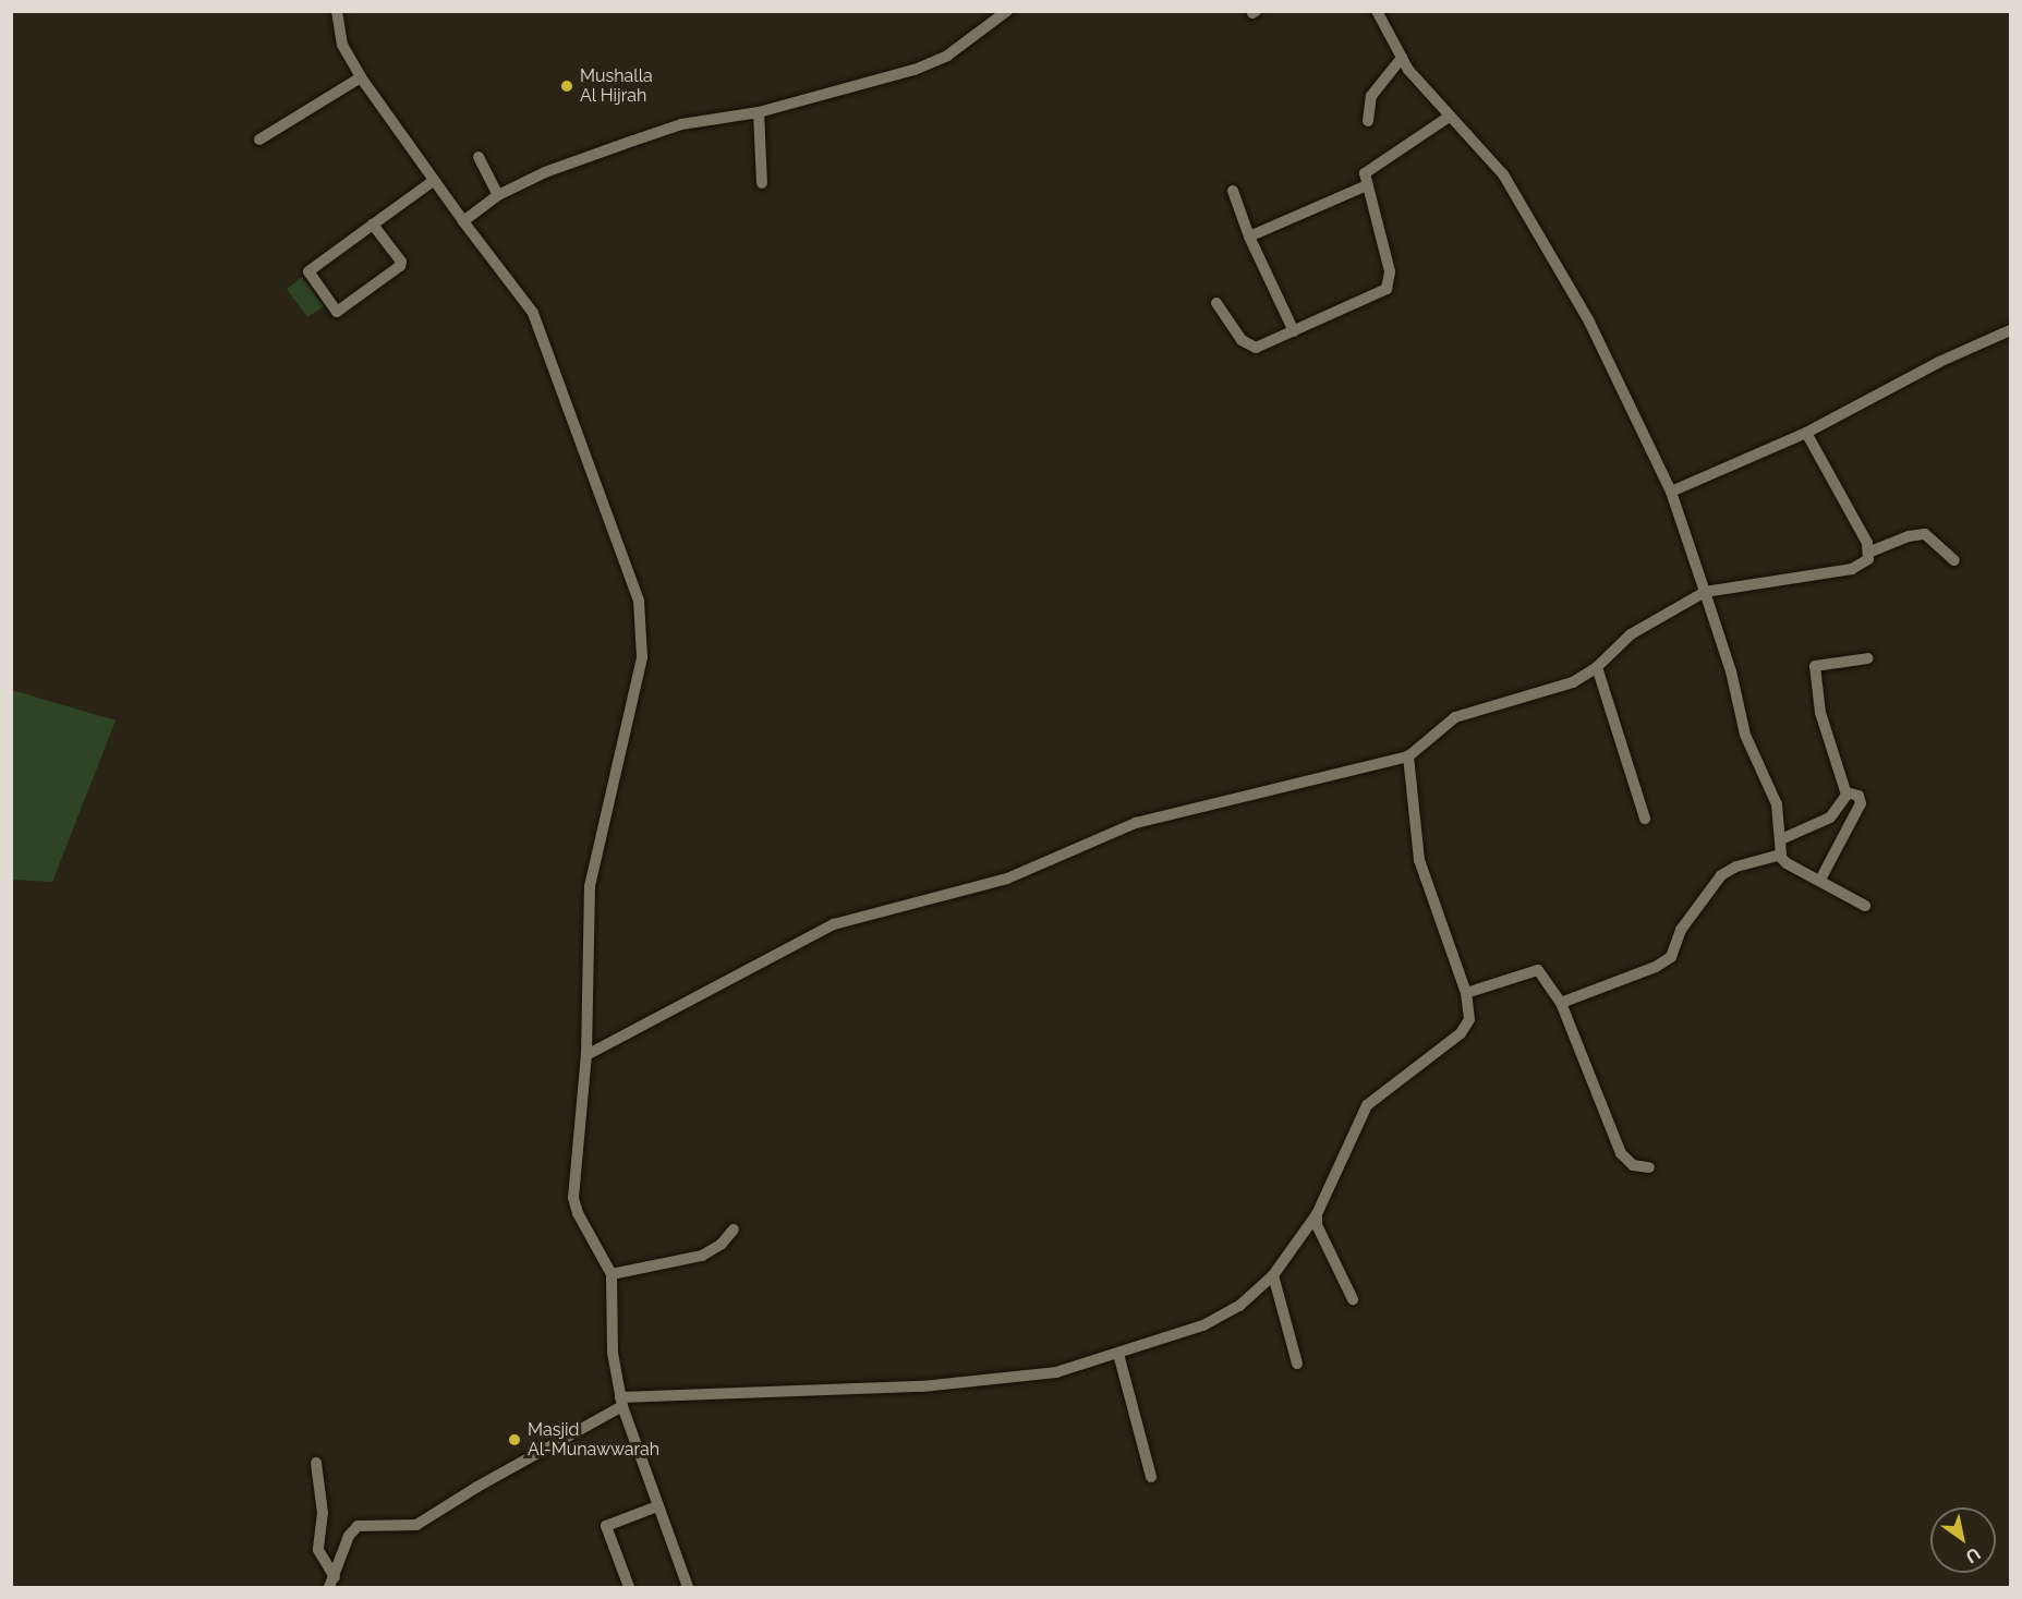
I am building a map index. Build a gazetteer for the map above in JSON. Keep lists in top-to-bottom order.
{
  "places": ["Mushalla Al Hijrah", "Masjid Al-Munawwarah"],
  "north": "bottom right"
}
